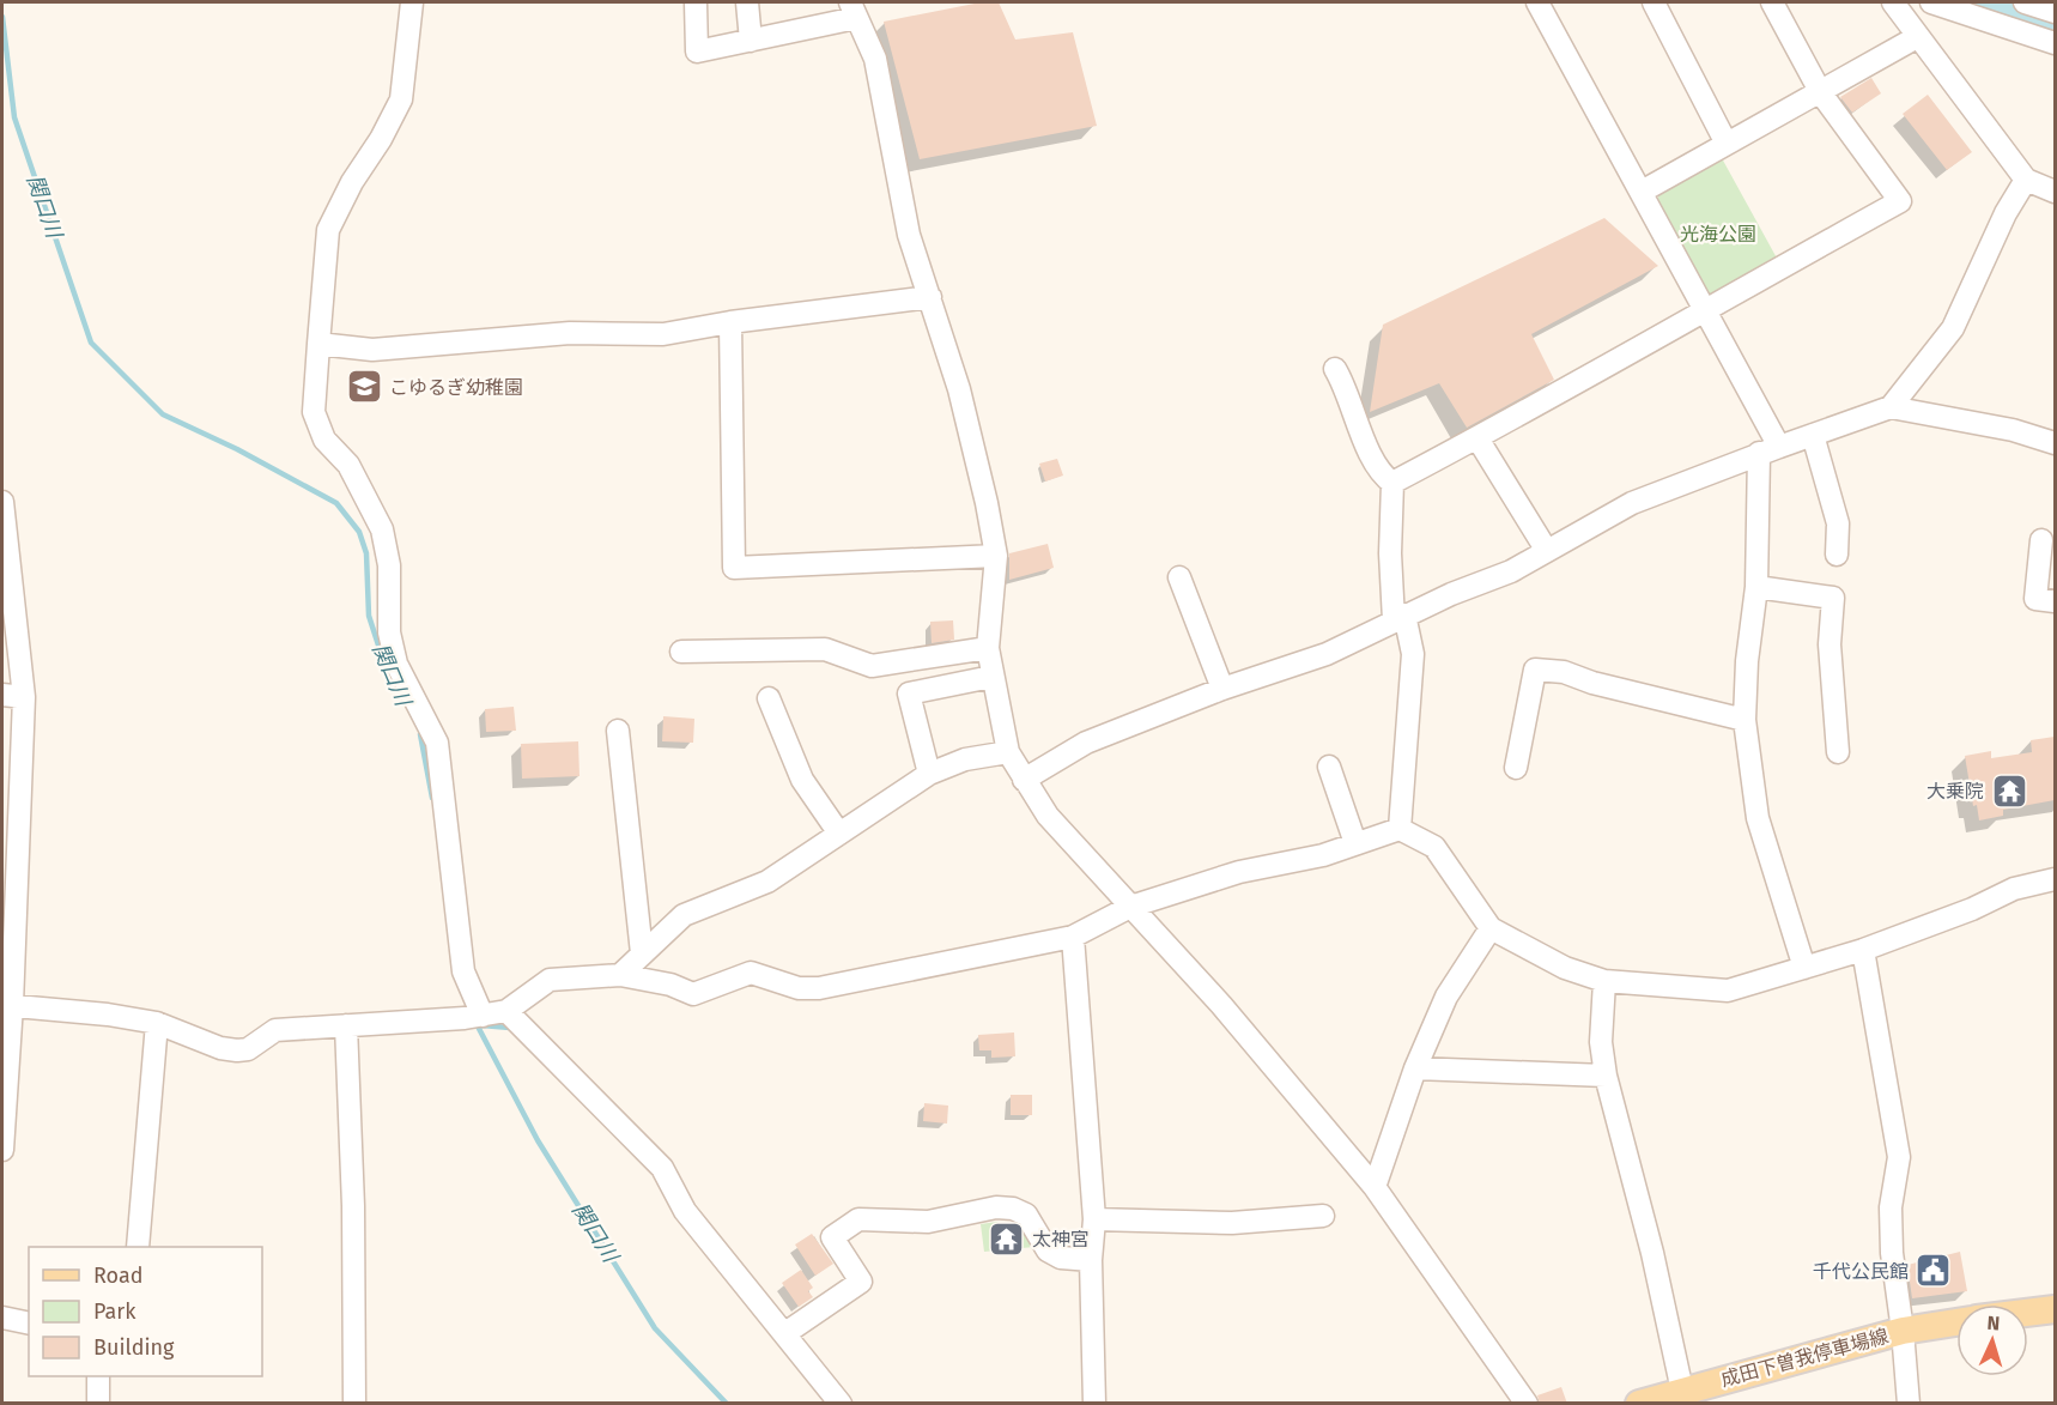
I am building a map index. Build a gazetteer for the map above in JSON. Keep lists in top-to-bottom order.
{
  "streets": {
    "main road": ["成田下曽我停車場線"]
  },
  "water": ["関口川"],
  "parks": ["光海公園"],
  "places": {
    "school or university": ["こゆるぎ幼稚園"],
    "temple": ["大乗院", "太神宮"],
    "public building": ["千代公民館"]
  },
  "legend": ["Road", "Park", "Building"],
  "north": "top"
}
